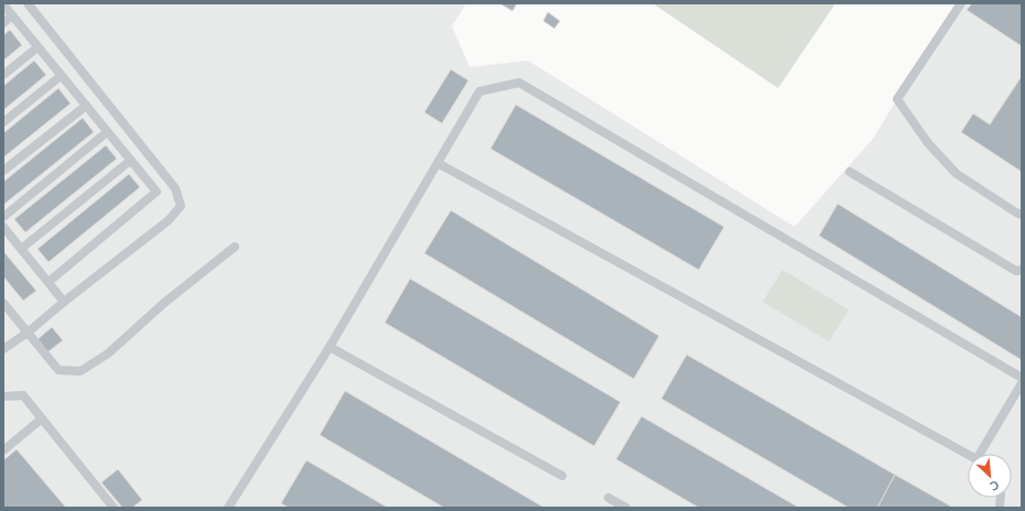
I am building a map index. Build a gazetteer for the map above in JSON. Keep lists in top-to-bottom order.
{
  "north": "bottom right"
}
